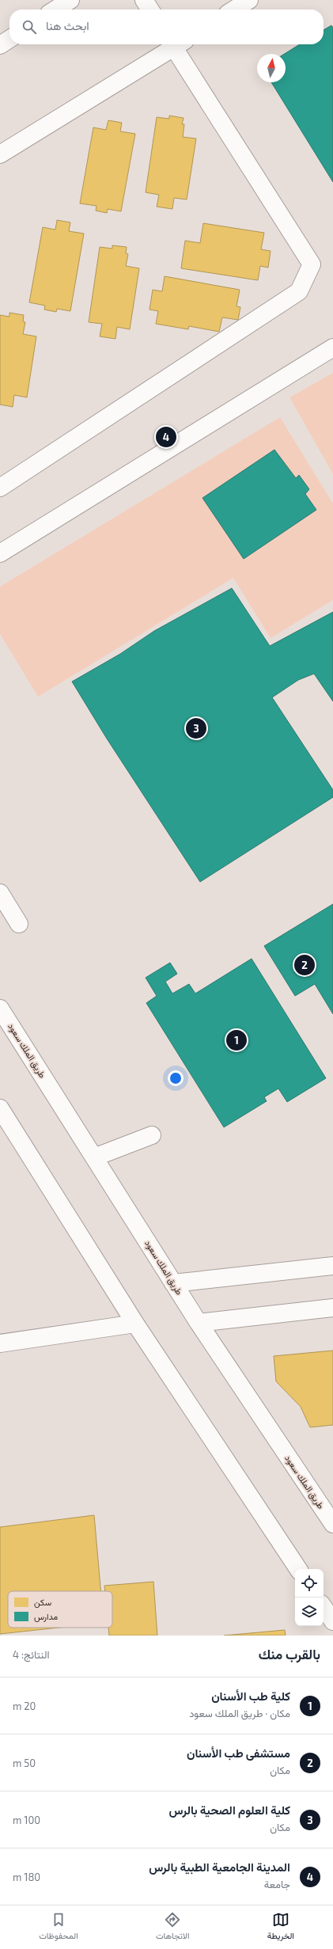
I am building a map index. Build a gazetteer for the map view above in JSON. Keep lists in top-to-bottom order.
{
  "streets": {
    "street": ["طريق الملك سعود"]
  },
  "legend": ["سكن", "مدارس"],
  "north": "top",
  "page": {
    "search": "ابحث هنا",
    "pins": [
      "4",
      "3",
      "2",
      "1"
    ],
    "heading": ["بالقرب منك", "النتائج: 4"],
    "list": [
      {
        "mark": "1",
        "name": "كلية طب الأسنان",
        "note": "مكان · طريق الملك سعود",
        "value": "20 m"
      },
      {
        "mark": "2",
        "name": "مستشفى طب الأسنان",
        "note": "مكان",
        "value": "50 m"
      },
      {
        "mark": "3",
        "name": "كلية العلوم الصحية بالرس",
        "note": "مكان",
        "value": "100 m"
      },
      {
        "mark": "4",
        "name": "المدينة الجامعية الطبية بالرس",
        "note": "جامعة",
        "value": "180 m"
      }
    ],
    "nav": ["الخريطة", "الاتجاهات", "المحفوظات"]
  }
}
